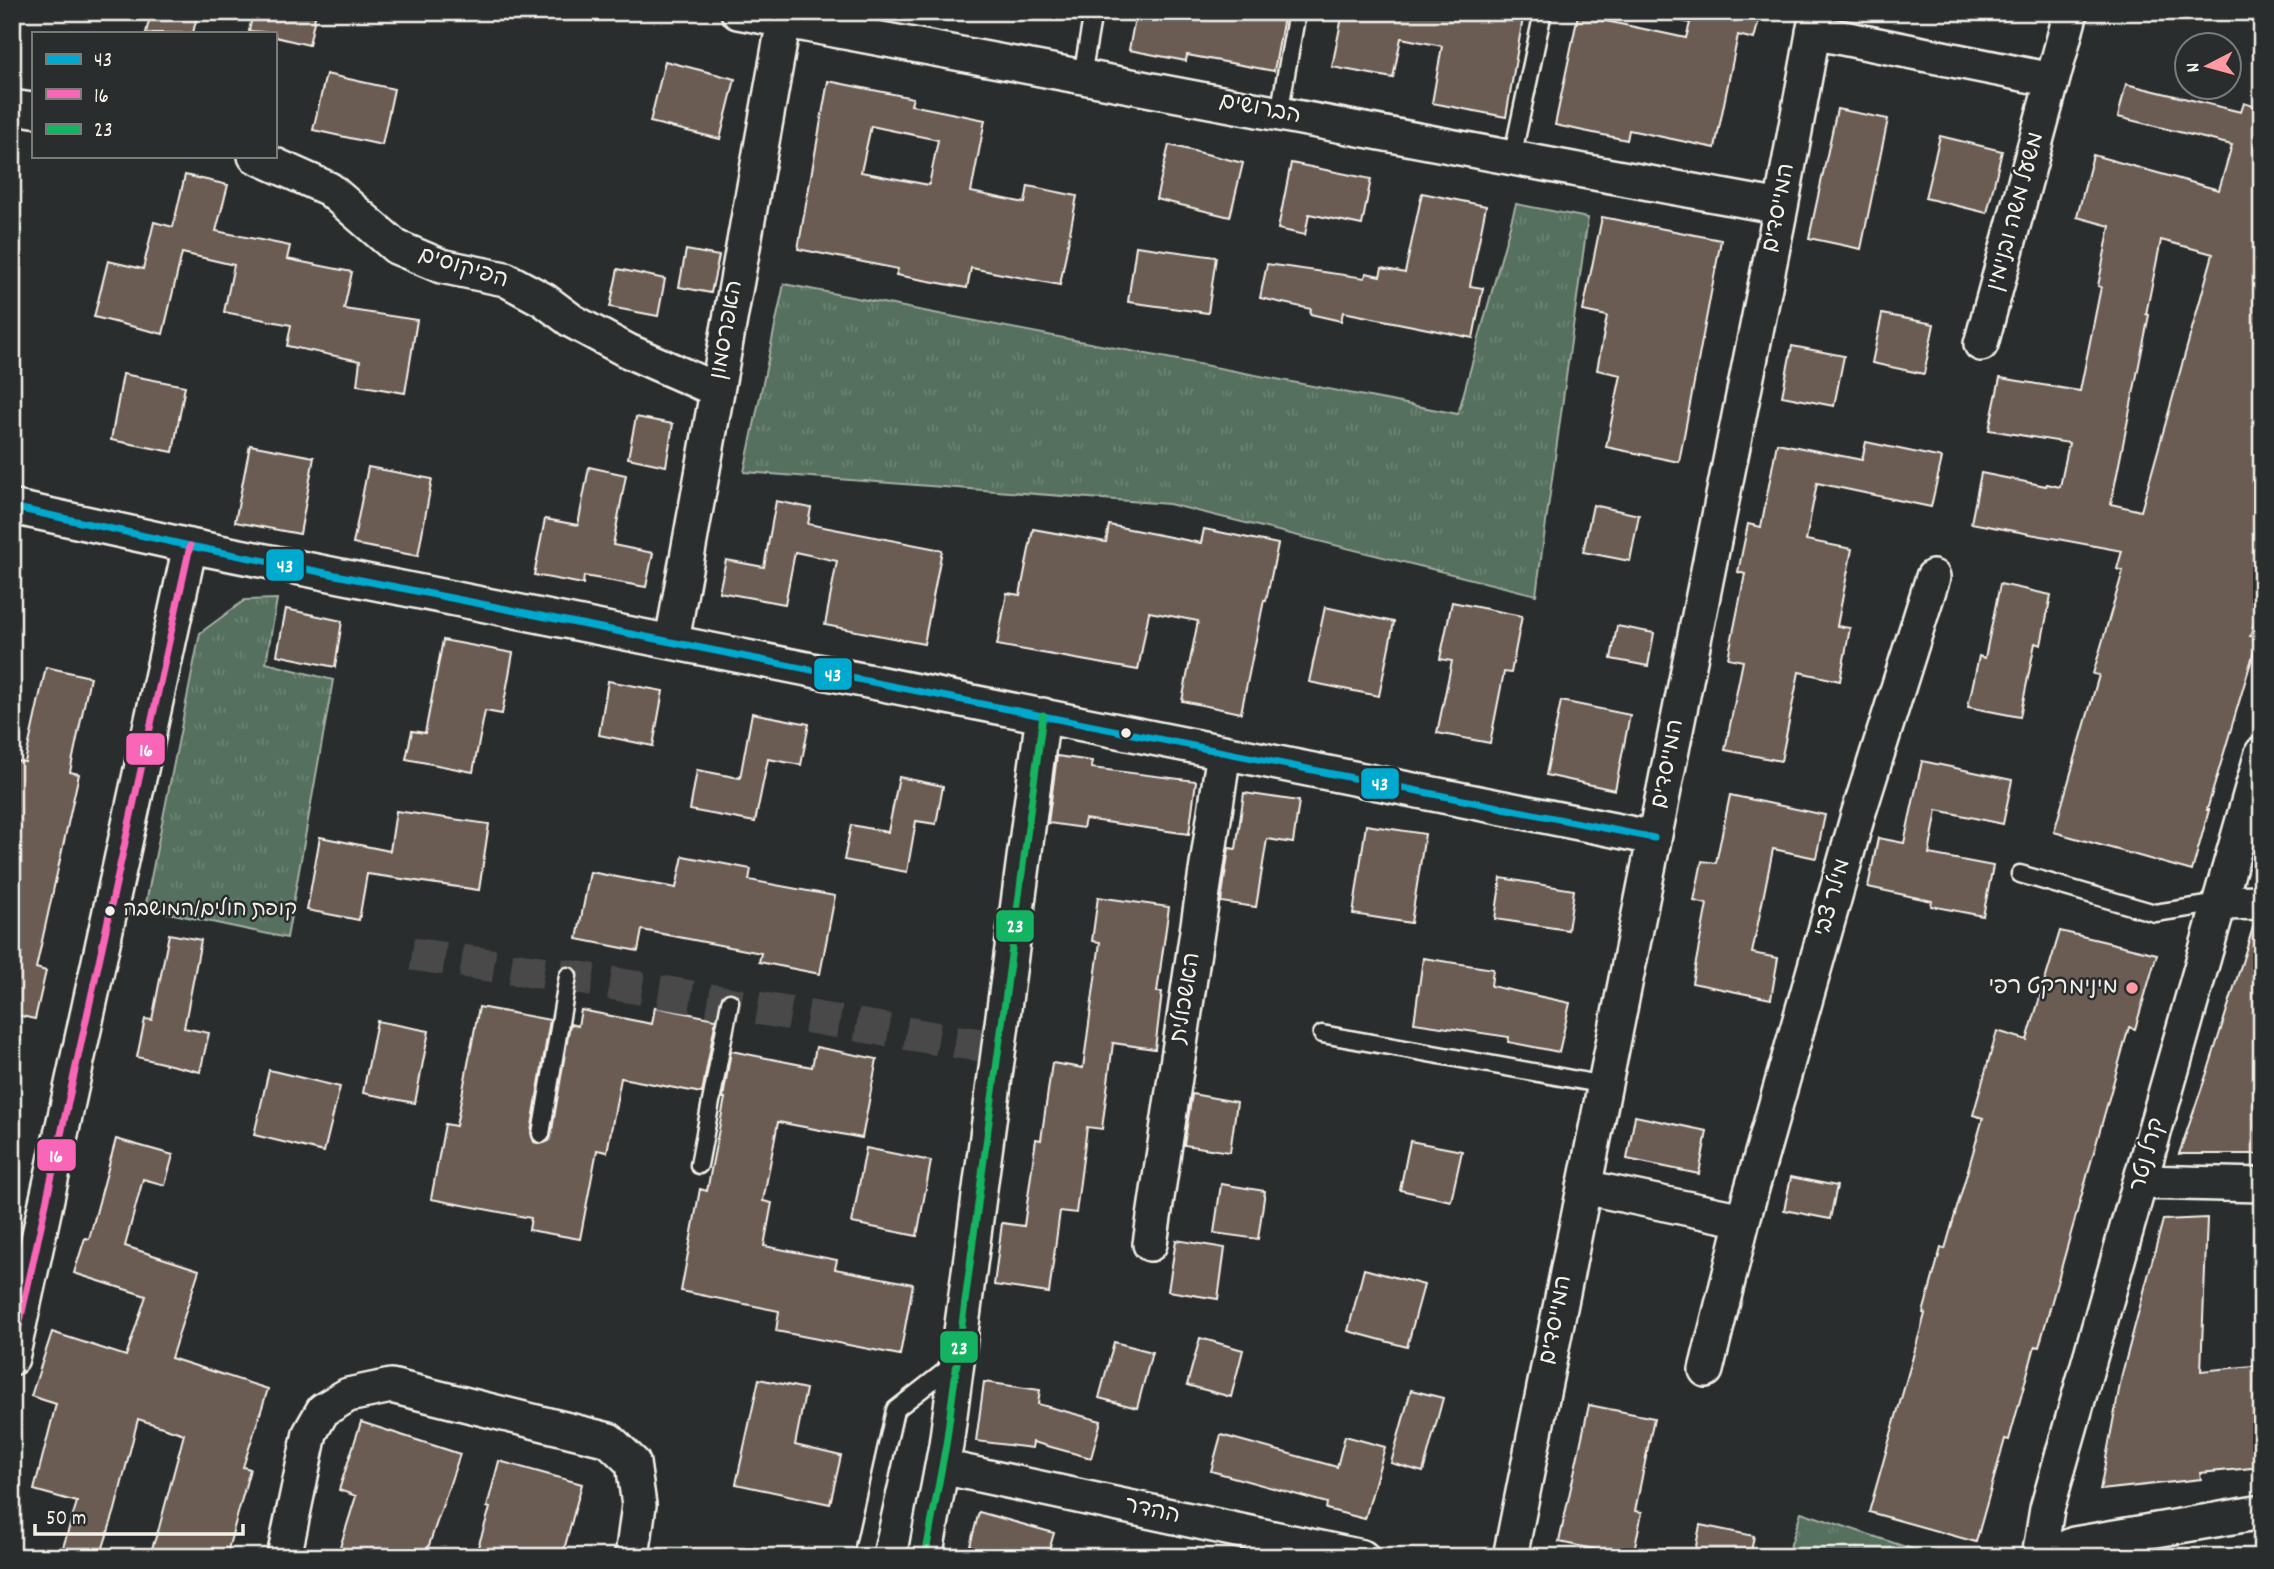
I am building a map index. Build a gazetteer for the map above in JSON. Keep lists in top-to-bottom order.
{
  "streets": {
    "street": [
      "הברושים",
      "המייסדים",
      "משעל משה ובנימין",
      "הפיקוסים",
      "האפרסמון",
      "מילר צבי",
      "האשכולית",
      "קרל נטר",
      "ההדר"
    ]
  },
  "crossings": [
    ["הברושים", "המייסדים"],
    ["הברושים", "האפרסמון"],
    ["הפיקוסים", "האפרסמון"]
  ],
  "places": ["קופת חולים/המושבה", "מינימרקט רפי"],
  "lines": ["transit line 43", "transit line 16", "transit line 23"],
  "legend": ["43", "16", "23"],
  "scale_bar": "50 m",
  "north": "left"
}
